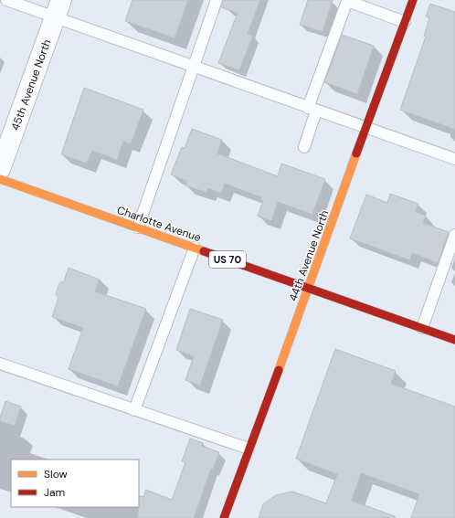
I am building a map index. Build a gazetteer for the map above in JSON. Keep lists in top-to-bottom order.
{
  "streets": {
    "street": [
      "45th Avenue North",
      "Charlotte Avenue",
      "44th Avenue North",
      "US 70"
    ]
  },
  "crossings": [
    ["Charlotte Avenue", "44th Avenue North"]
  ],
  "legend": ["Slow", "Jam"]
}
